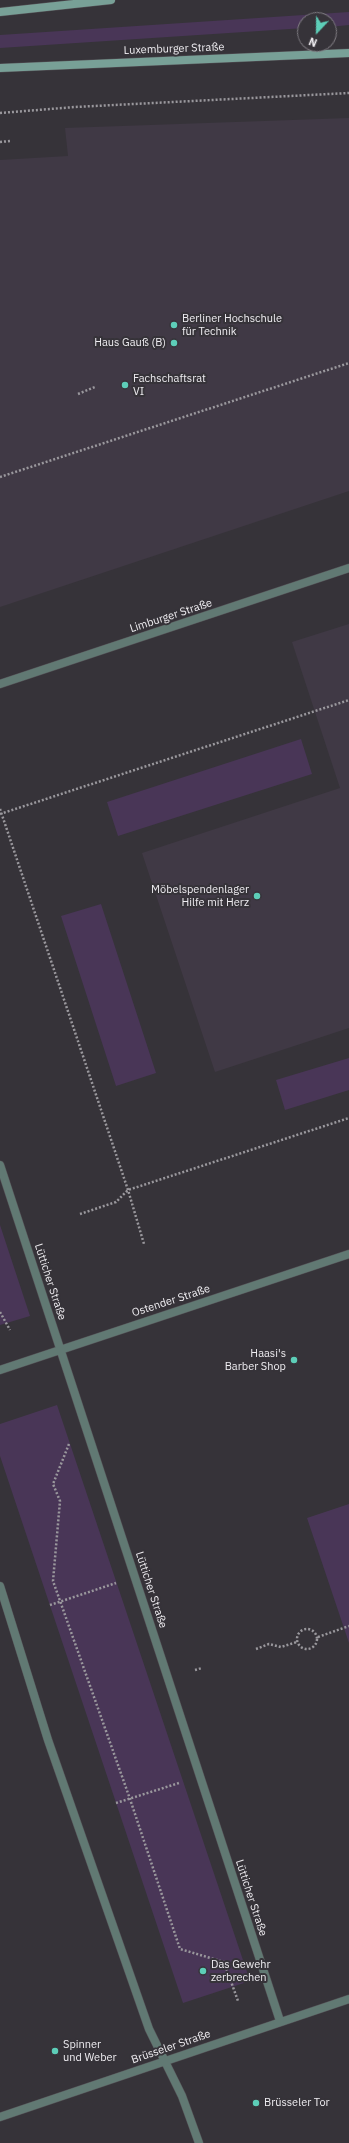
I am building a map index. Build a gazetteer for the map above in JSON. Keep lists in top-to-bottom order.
{
  "streets": {
    "main road": ["Luxemburger Straße"],
    "street": [
      "Limburger Straße",
      "Lütticher Straße",
      "Ostender Straße",
      "Brüsseler Straße"
    ]
  },
  "crossings": [
    ["Lütticher Straße", "Ostender Straße"],
    ["Lütticher Straße", "Brüsseler Straße"]
  ],
  "places": [
    "Berliner Hochschule für Technik",
    "Haus Gauß (B)",
    "Fachschaftsrat VI",
    "Möbelspendenlager Hilfe mit Herz",
    "Haasi's Barber Shop",
    "Das Gewehr zerbrechen",
    "Spinner und Weber",
    "Brüsseler Tor"
  ],
  "north": "bottom"
}
